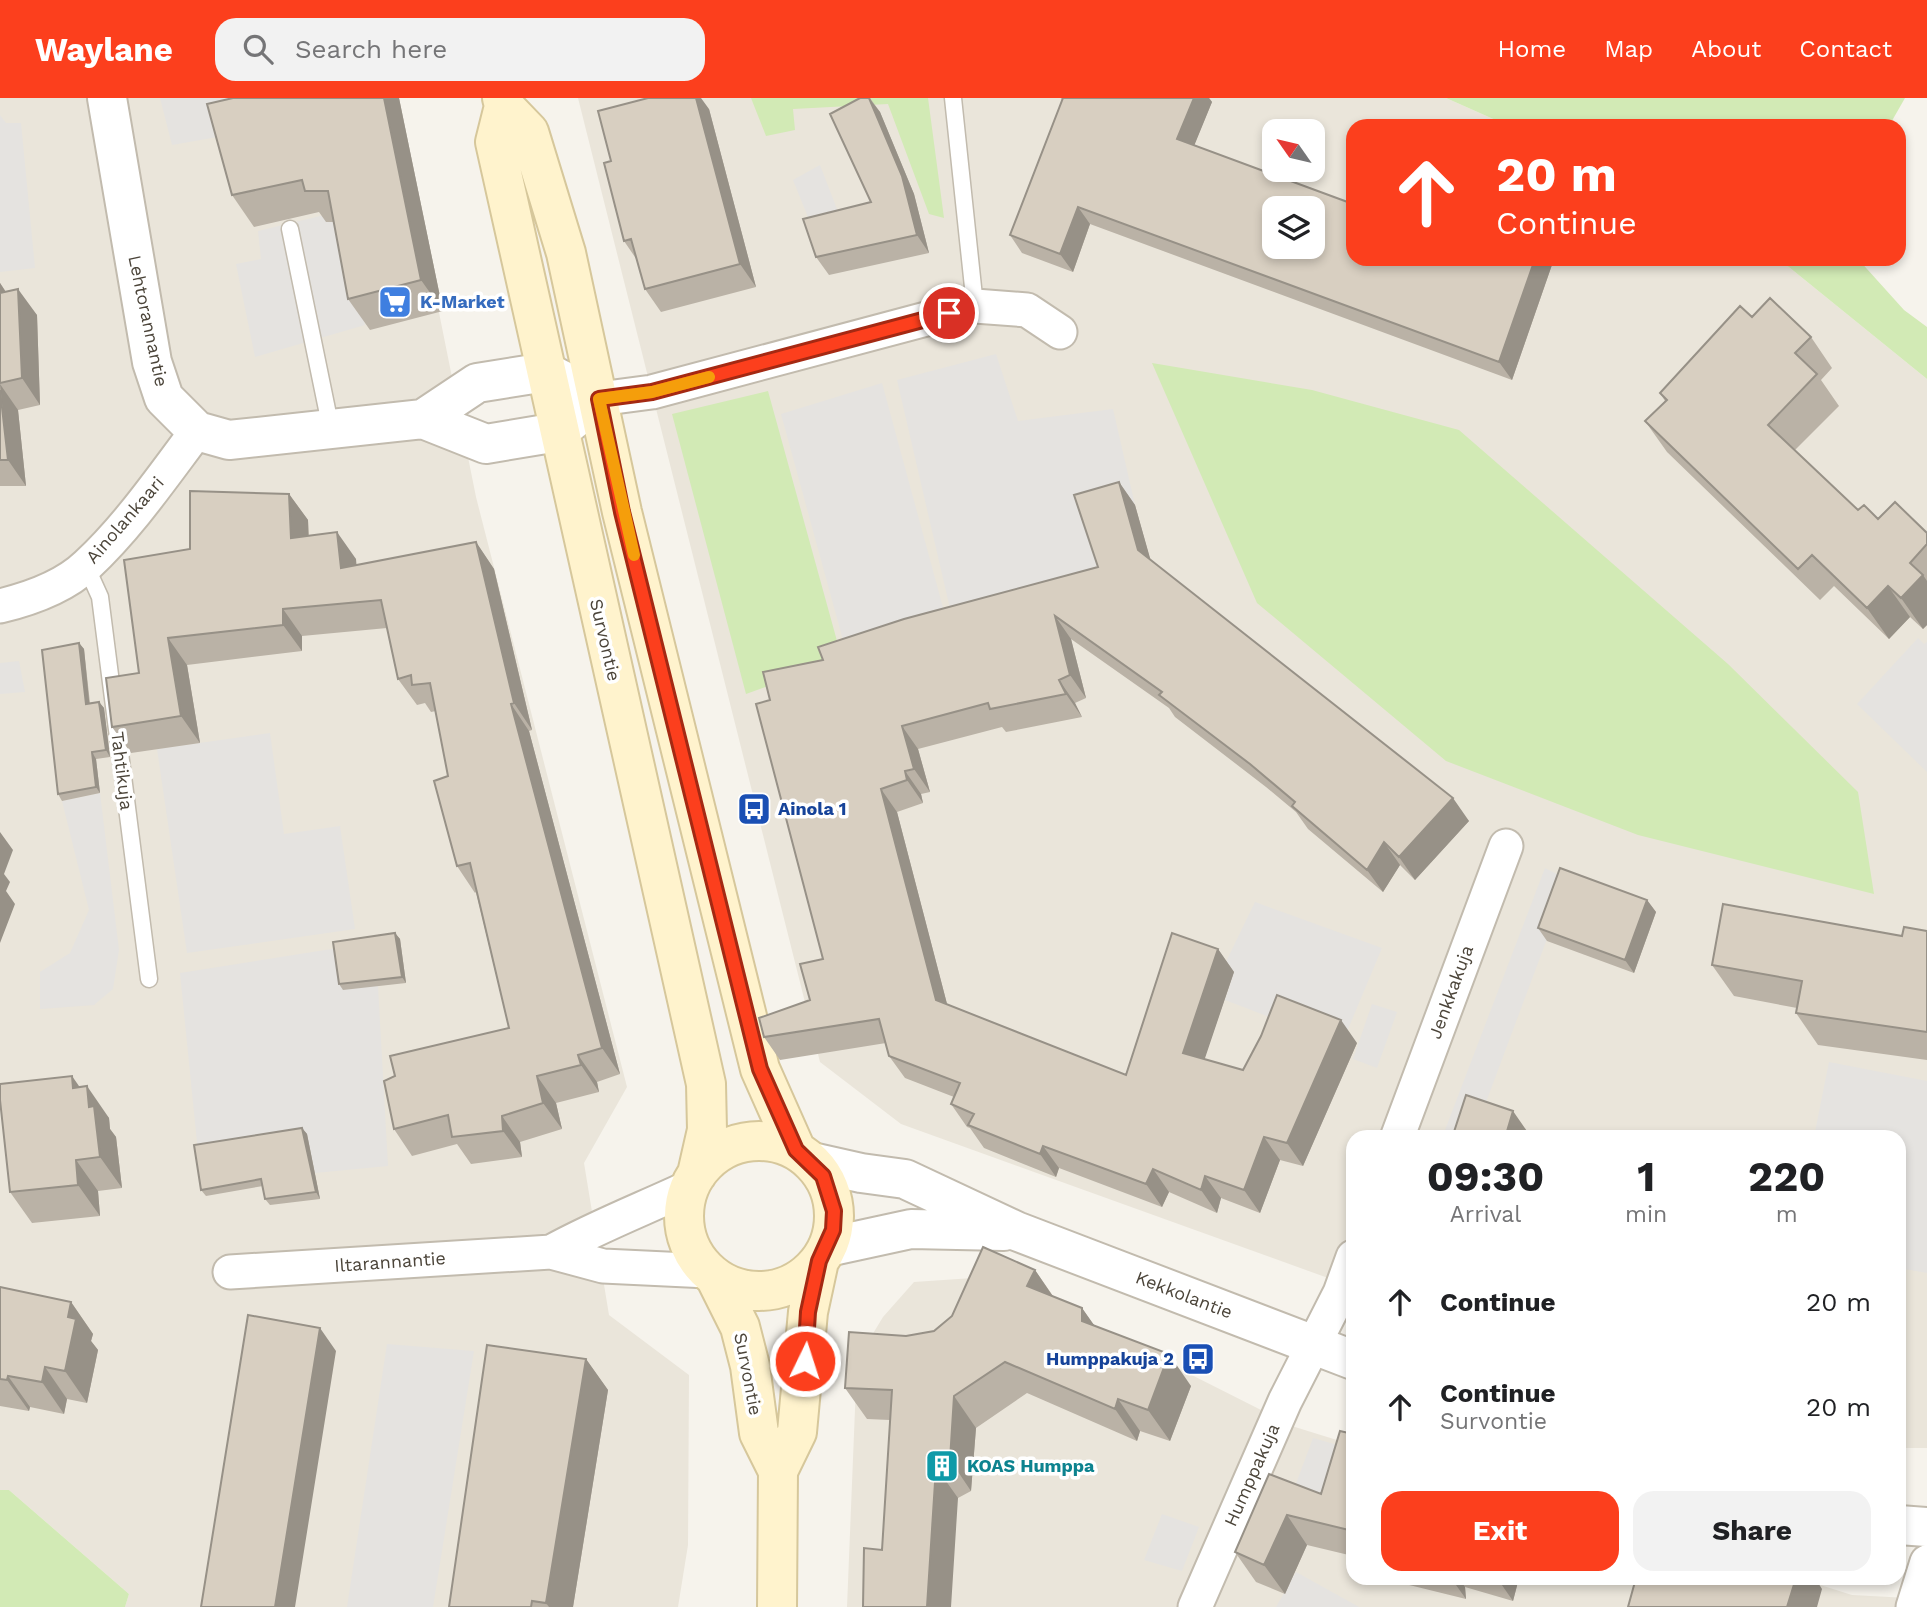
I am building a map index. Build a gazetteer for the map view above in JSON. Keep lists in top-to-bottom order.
{
  "streets": {
    "main road": ["Survontie"],
    "street": [
      "Lehtorannantie",
      "Ainolankaari",
      "Jenkkakuja",
      "Iltarannantie",
      "Kekkolantie",
      "Humppakuja"
    ],
    "lane": ["Tahtikuja"]
  },
  "crossings": [
    ["Lehtorannantie", "Ainolankaari"],
    ["Ainolankaari", "Tahtikuja"],
    ["Survontie", "Iltarannantie"],
    ["Survontie", "Kekkolantie"],
    ["Iltarannantie", "Kekkolantie"],
    ["Kekkolantie", "Humppakuja"]
  ],
  "places": {
    "supermarket": ["K-Market"],
    "bus stop": ["Ainola 1", "Humppakuja 2"],
    "building": ["KOAS Humppa"]
  },
  "north": "top left",
  "page": {
    "header": "Waylane",
    "search": "Search here",
    "nav": [
      "Home",
      "Map",
      "About",
      "Contact"
    ],
    "turn": ["20 m", "Continue"],
    "eta": [
      "09:30",
      "Arrival",
      "1",
      "min",
      "220",
      "m"
    ],
    "list": [
      {
        "name": "Continue",
        "value": "20 m"
      },
      {
        "name": "Continue",
        "note": "Survontie",
        "value": "20 m"
      }
    ],
    "buttons": ["Exit", "Share"]
  }
}
